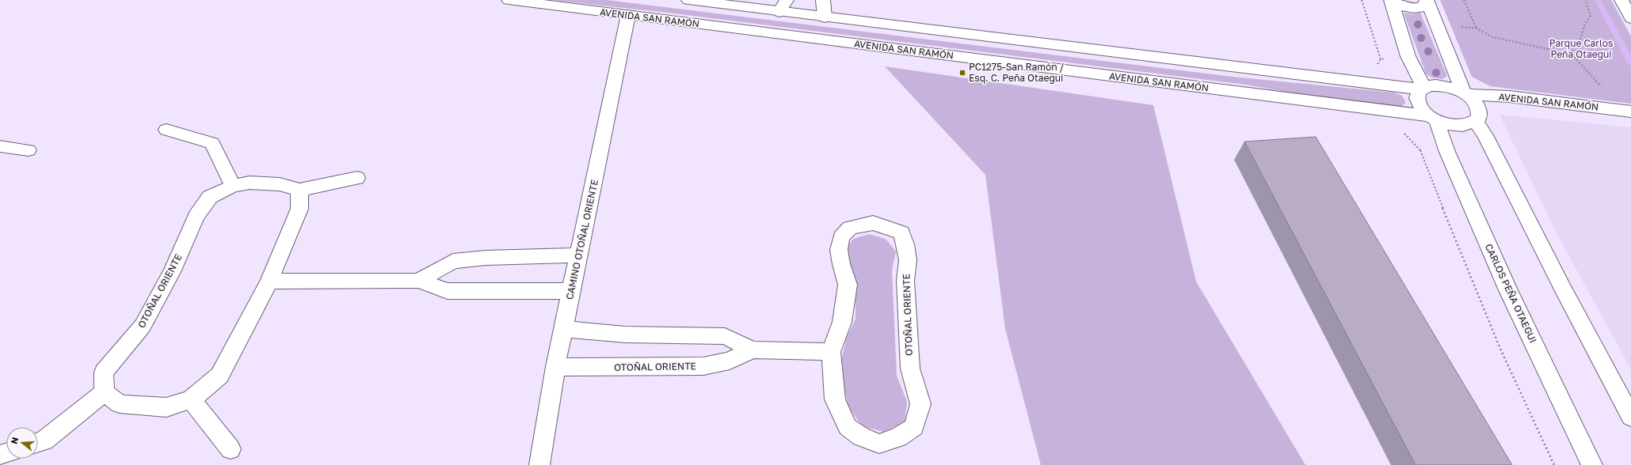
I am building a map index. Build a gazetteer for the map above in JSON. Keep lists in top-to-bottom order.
{
  "streets": {
    "street": [
      "AVENIDA SAN RAMÓN",
      "CAMINO OTOÑAL ORIENTE",
      "OTOÑAL ORIENTE",
      "CARLOS PEÑA OTAEGUI"
    ]
  },
  "crossings": [
    ["AVENIDA SAN RAMÓN", "CAMINO OTOÑAL ORIENTE"],
    ["AVENIDA SAN RAMÓN", "CARLOS PEÑA OTAEGUI"],
    ["CAMINO OTOÑAL ORIENTE", "OTOÑAL ORIENTE"]
  ],
  "parks": ["Parque Carlos Peña Otaegui"],
  "places": {
    "transit": ["PC1275-San Ramón / Esq. C. Peña Otaegui"]
  },
  "north": "left"
}
